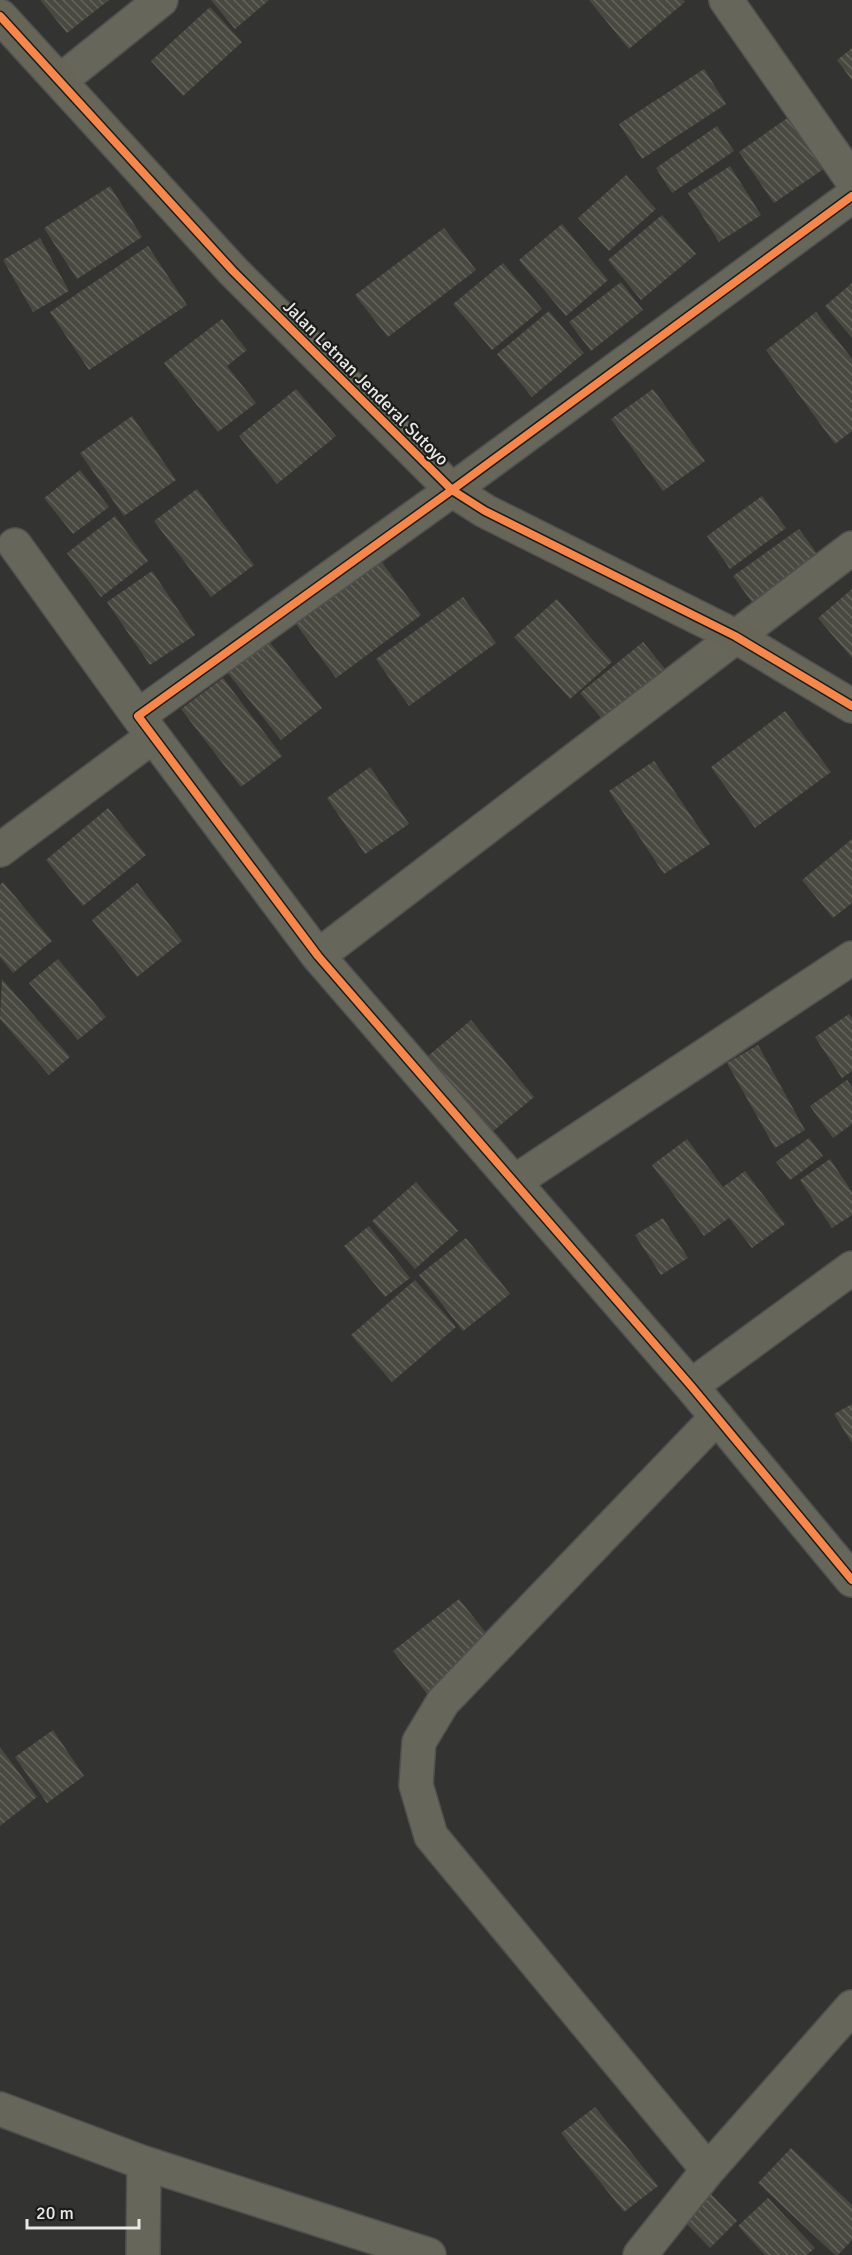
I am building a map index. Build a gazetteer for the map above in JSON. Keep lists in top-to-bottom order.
{
  "streets": {
    "street": ["Jalan Letnan Jenderal Sutoyo"]
  },
  "scale_bar": "20 m"
}
